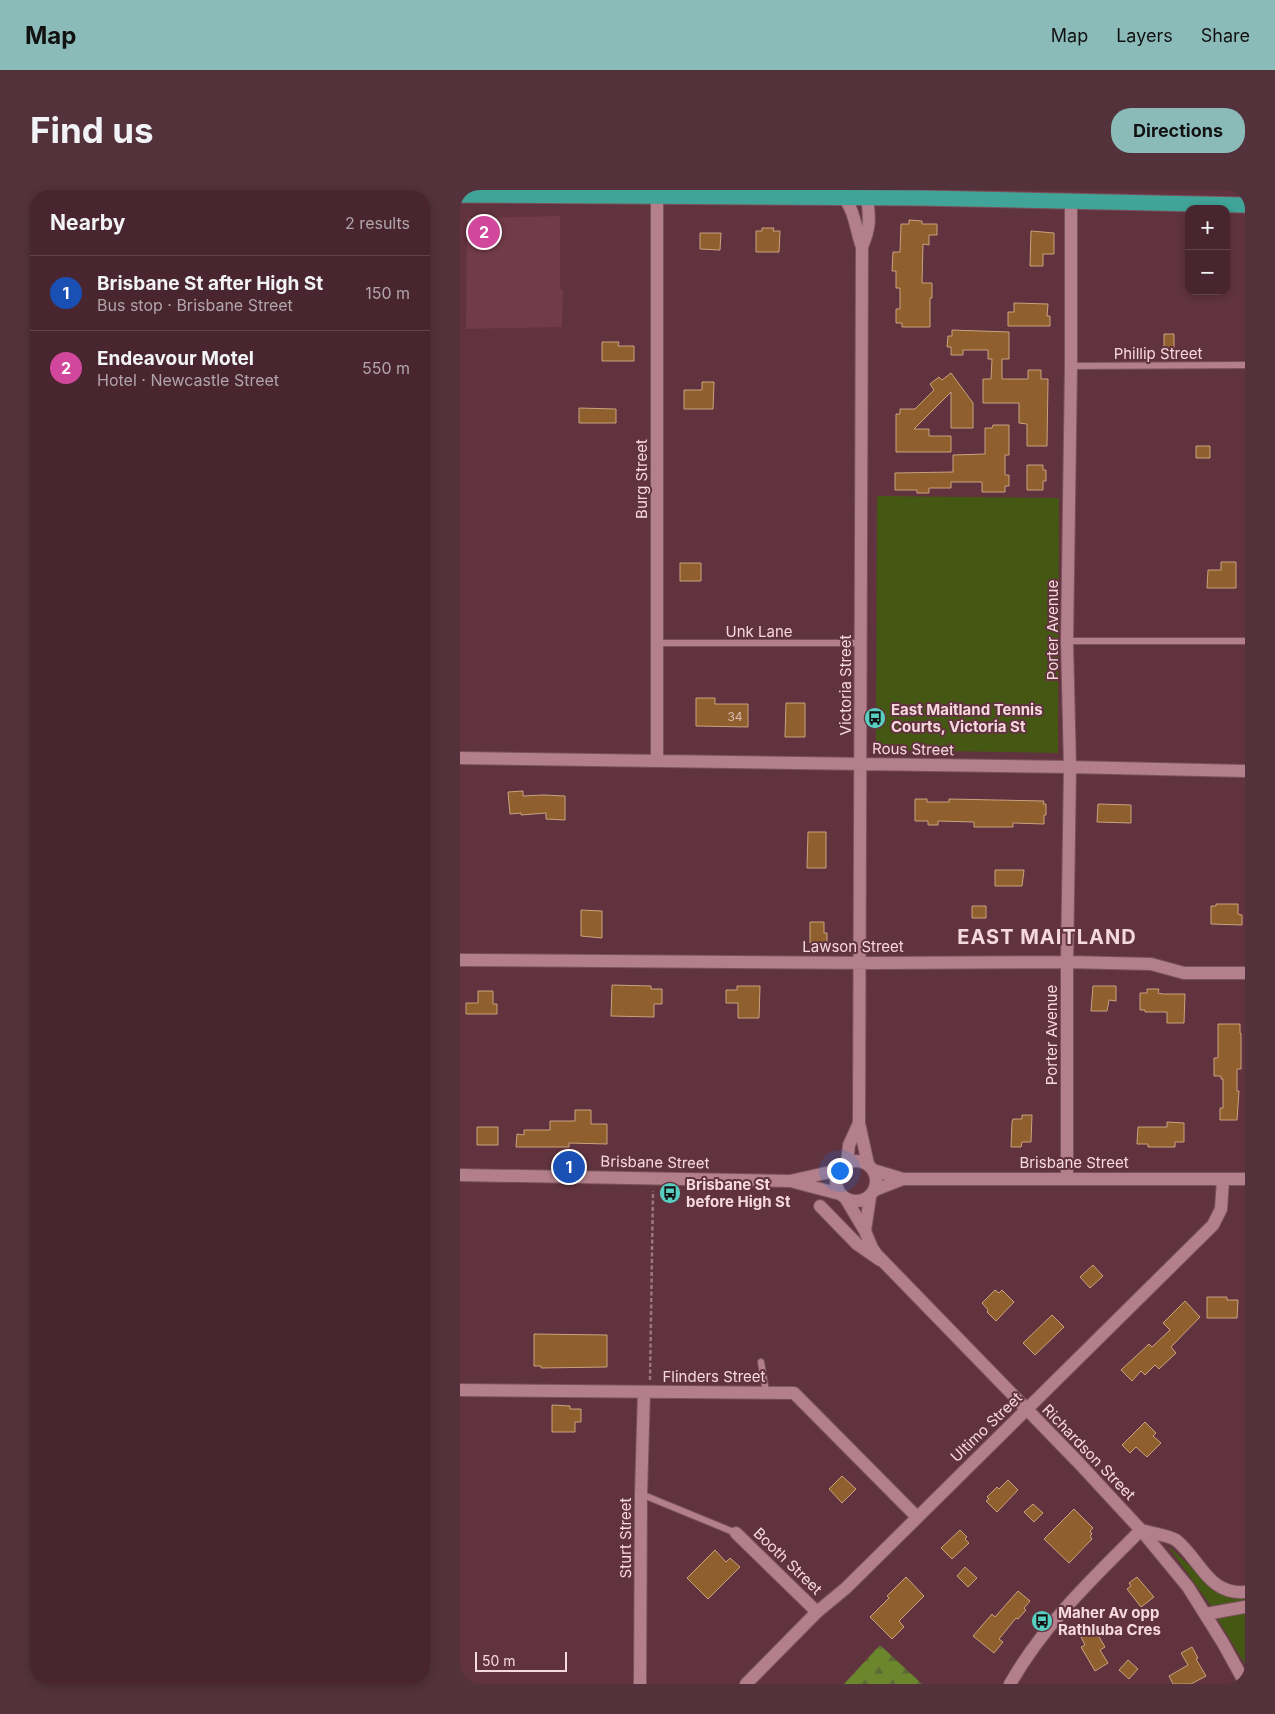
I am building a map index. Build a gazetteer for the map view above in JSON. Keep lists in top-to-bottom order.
{
  "streets": {
    "street": [
      "Burg Street",
      "Porter Avenue",
      "Victoria Street",
      "Rous Street",
      "Lawson Street",
      "Brisbane Street",
      "Flinders Street",
      "Ultimo Street",
      "Richardson Street",
      "Sturt Street",
      "Booth Street"
    ],
    "lane": ["Phillip Street", "Unk Lane"]
  },
  "crossings": [
    ["Phillip Street", "Porter Avenue"],
    ["Burg Street", "Unk Lane"],
    ["Burg Street", "Rous Street"],
    ["Porter Avenue", "Rous Street"],
    ["Porter Avenue", "Lawson Street"],
    ["Porter Avenue", "Brisbane Street"],
    ["Unk Lane", "Victoria Street"],
    ["Victoria Street", "Rous Street"],
    ["Victoria Street", "Lawson Street"],
    ["Victoria Street", "Brisbane Street"],
    ["Victoria Street", "Richardson Street"],
    ["Brisbane Street", "Ultimo Street"],
    ["Brisbane Street", "Richardson Street"],
    ["Flinders Street", "Ultimo Street"],
    ["Flinders Street", "Sturt Street"],
    ["Ultimo Street", "Richardson Street"],
    ["Ultimo Street", "Booth Street"]
  ],
  "districts": ["EAST MAITLAND"],
  "places": {
    "bus stop": ["East Maitland Tennis Courts, Victoria St", "Brisbane St before High St", "Maher Av opp Rathluba Cres"]
  },
  "house_numbers": ["34"],
  "scale_bar": "50 m",
  "page": {
    "header": "Map",
    "nav": ["Map", "Layers", "Share"],
    "buttons": "Directions",
    "title": "Find us",
    "heading": ["Nearby", "2 results"],
    "map_buttons": ["+", "−"],
    "pins": ["2", "1"],
    "list": [
      {
        "mark": "1",
        "name": "Brisbane St after High St",
        "note": "Bus stop · Brisbane Street",
        "value": "150 m"
      },
      {
        "mark": "2",
        "name": "Endeavour Motel",
        "note": "Hotel · Newcastle Street",
        "value": "550 m"
      }
    ],
    "scale": "50 m"
  }
}
